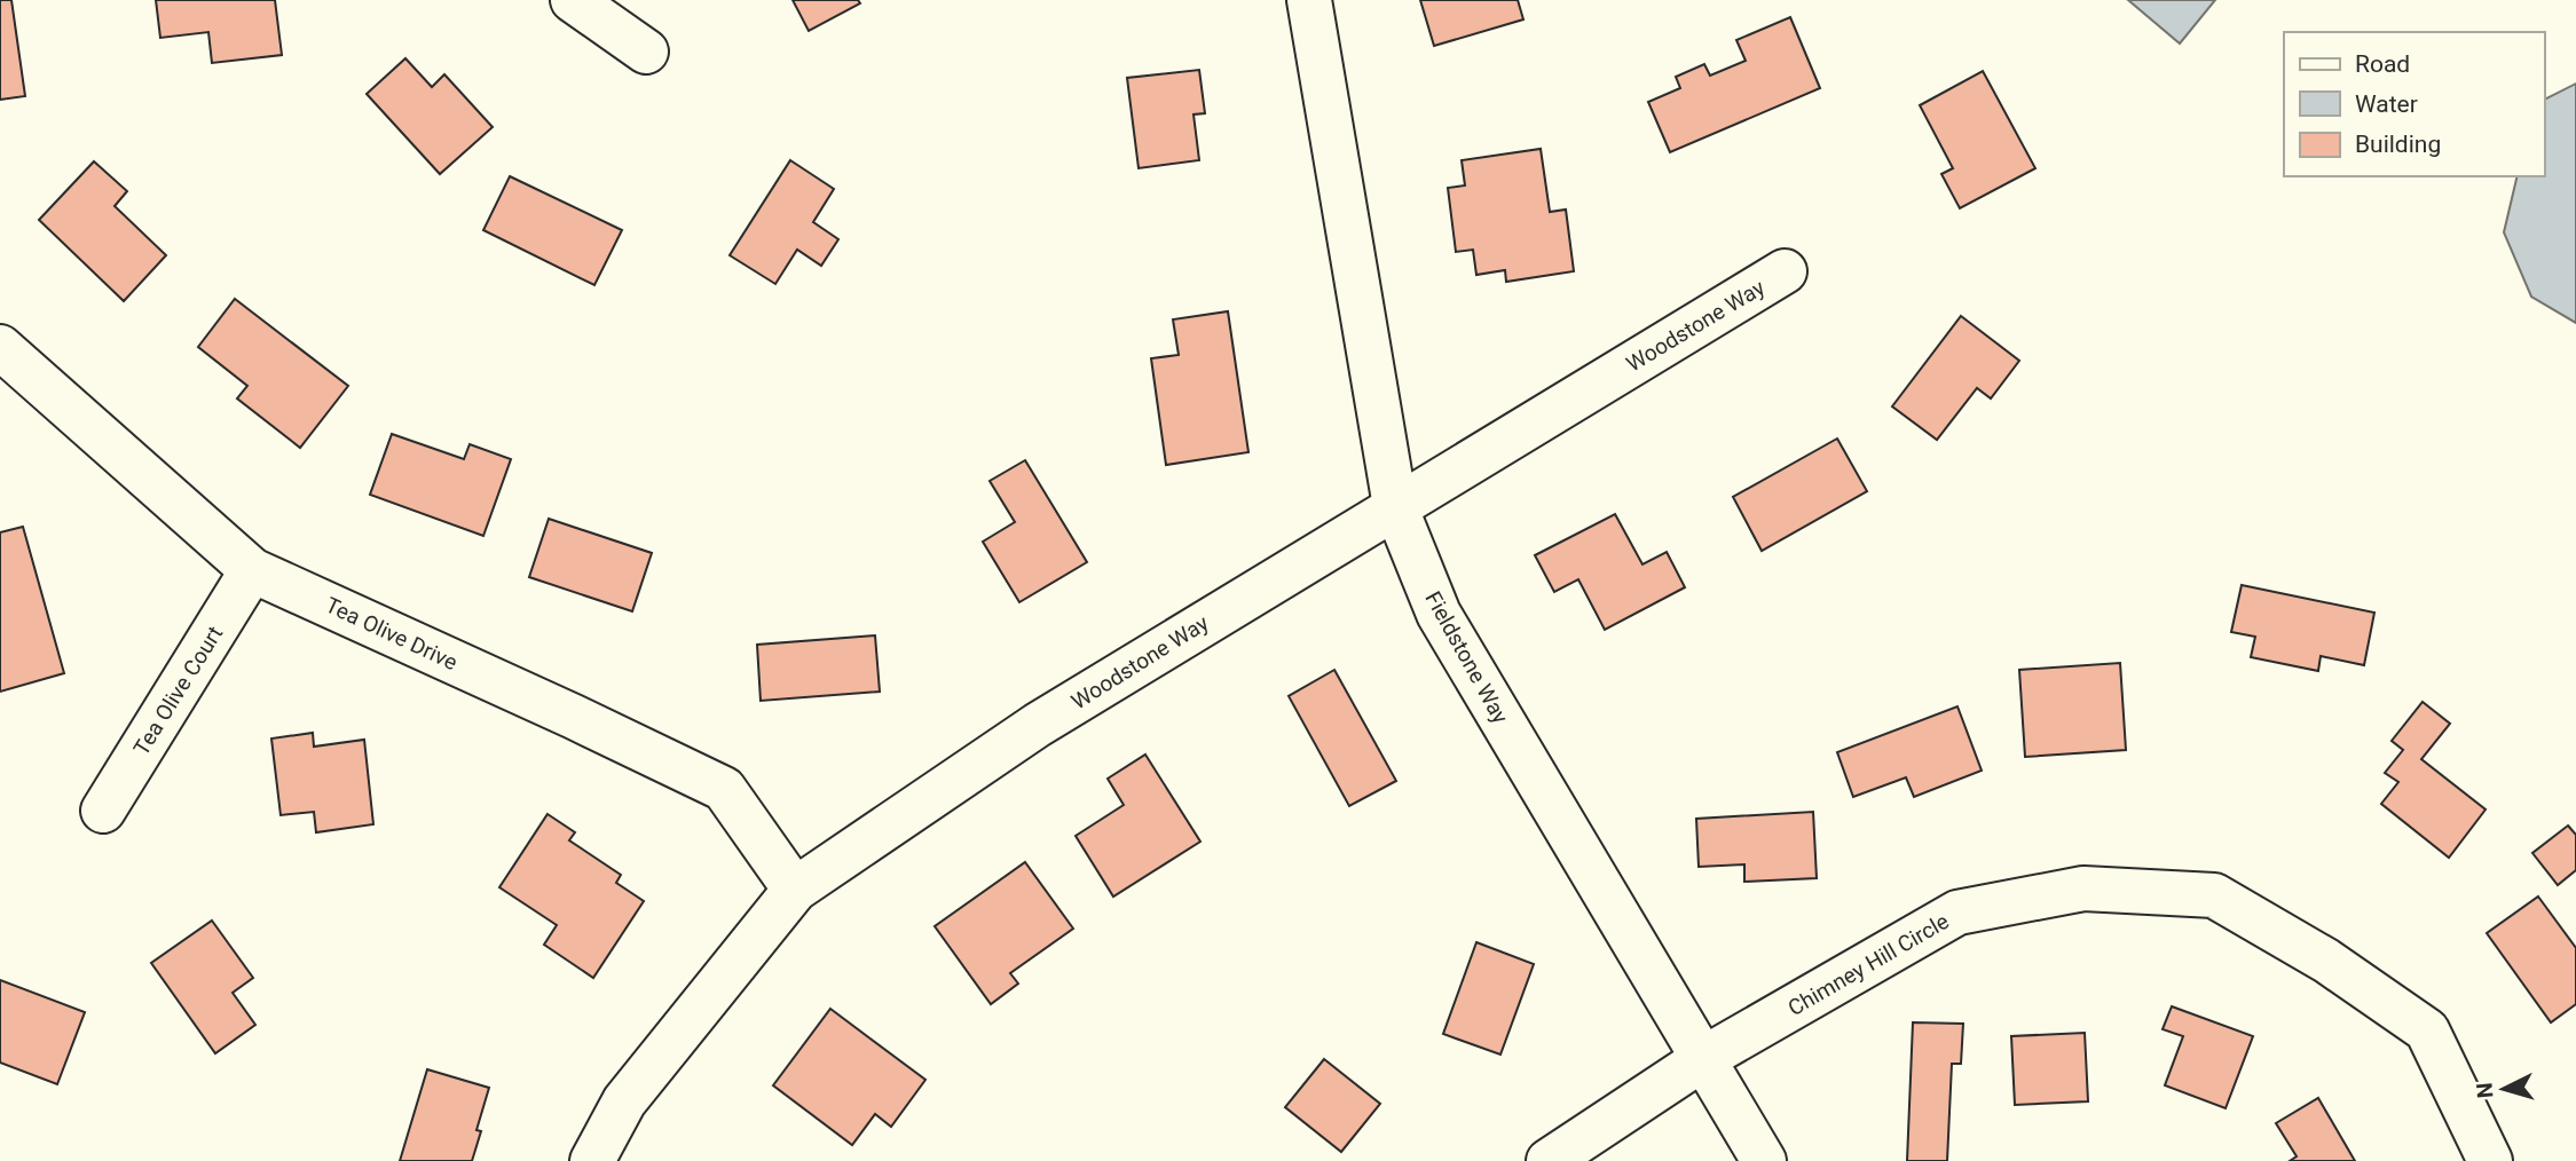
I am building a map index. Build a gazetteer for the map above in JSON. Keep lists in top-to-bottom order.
{
  "streets": {
    "street": [
      "Woodstone Way",
      "Tea Olive Drive",
      "Fieldstone Way",
      "Tea Olive Court",
      "Chimney Hill Circle"
    ]
  },
  "crossings": [
    ["Woodstone Way", "Tea Olive Drive"],
    ["Woodstone Way", "Fieldstone Way"],
    ["Tea Olive Drive", "Tea Olive Court"],
    ["Fieldstone Way", "Chimney Hill Circle"]
  ],
  "legend": ["Road", "Water", "Building"],
  "north": "left"
}
